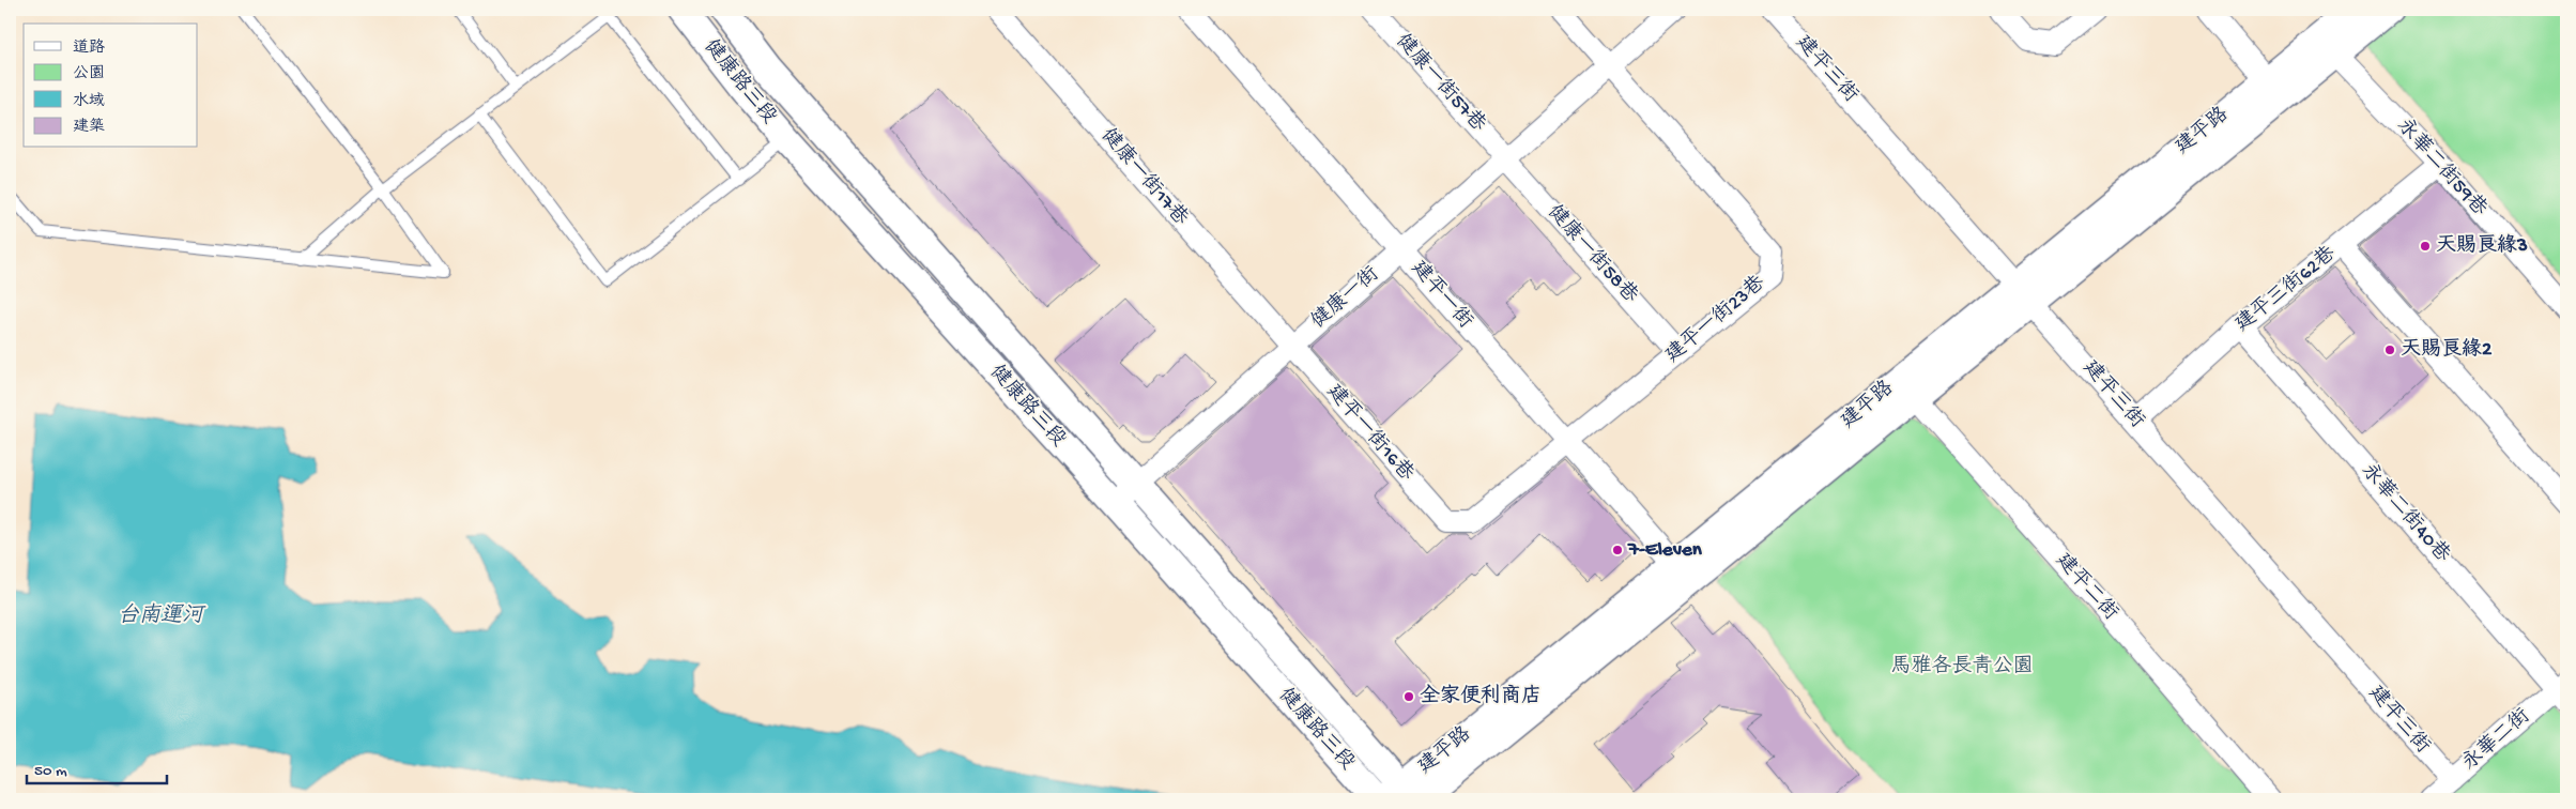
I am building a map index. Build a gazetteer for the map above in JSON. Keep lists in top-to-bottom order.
{
  "streets": {
    "street": [
      "建平三街",
      "健康路三段",
      "健康一街57巷",
      "建平路",
      "永華二街59巷",
      "健康一街17巷",
      "健康一街58巷",
      "建平三街62巷",
      "建平一街",
      "健康一街",
      "建平一街23巷",
      "建平一街16巷",
      "永華二街40巷",
      "建平二街",
      "永華二街"
    ]
  },
  "crossings": [
    ["建平三街", "建平路"],
    ["建平三街", "建平三街62巷"],
    ["建平三街", "永華二街"],
    ["健康路三段", "建平路"],
    ["健康路三段", "健康一街"],
    ["健康一街57巷", "健康一街58巷"],
    ["健康一街57巷", "健康一街"],
    ["建平路", "永華二街59巷"],
    ["建平路", "建平一街"],
    ["建平路", "建平二街"],
    ["永華二街59巷", "建平三街62巷"],
    ["健康一街17巷", "健康一街"],
    ["健康一街17巷", "建平一街16巷"],
    ["健康一街58巷", "健康一街"],
    ["健康一街58巷", "建平一街23巷"],
    ["建平三街62巷", "永華二街40巷"],
    ["建平一街", "健康一街"],
    ["建平一街", "建平一街23巷"],
    ["健康一街", "建平一街23巷"],
    ["健康一街", "建平一街16巷"],
    ["建平一街23巷", "建平一街16巷"],
    ["永華二街40巷", "永華二街"]
  ],
  "water": ["台南運河"],
  "parks": ["馬雅各長青公園"],
  "places": [
    "天賜良緣3",
    "天賜良緣2",
    "7-Eleven",
    "全家便利商店"
  ],
  "legend": [
    "道路",
    "公園",
    "水域",
    "建築"
  ],
  "scale_bar": "50 m"
}
